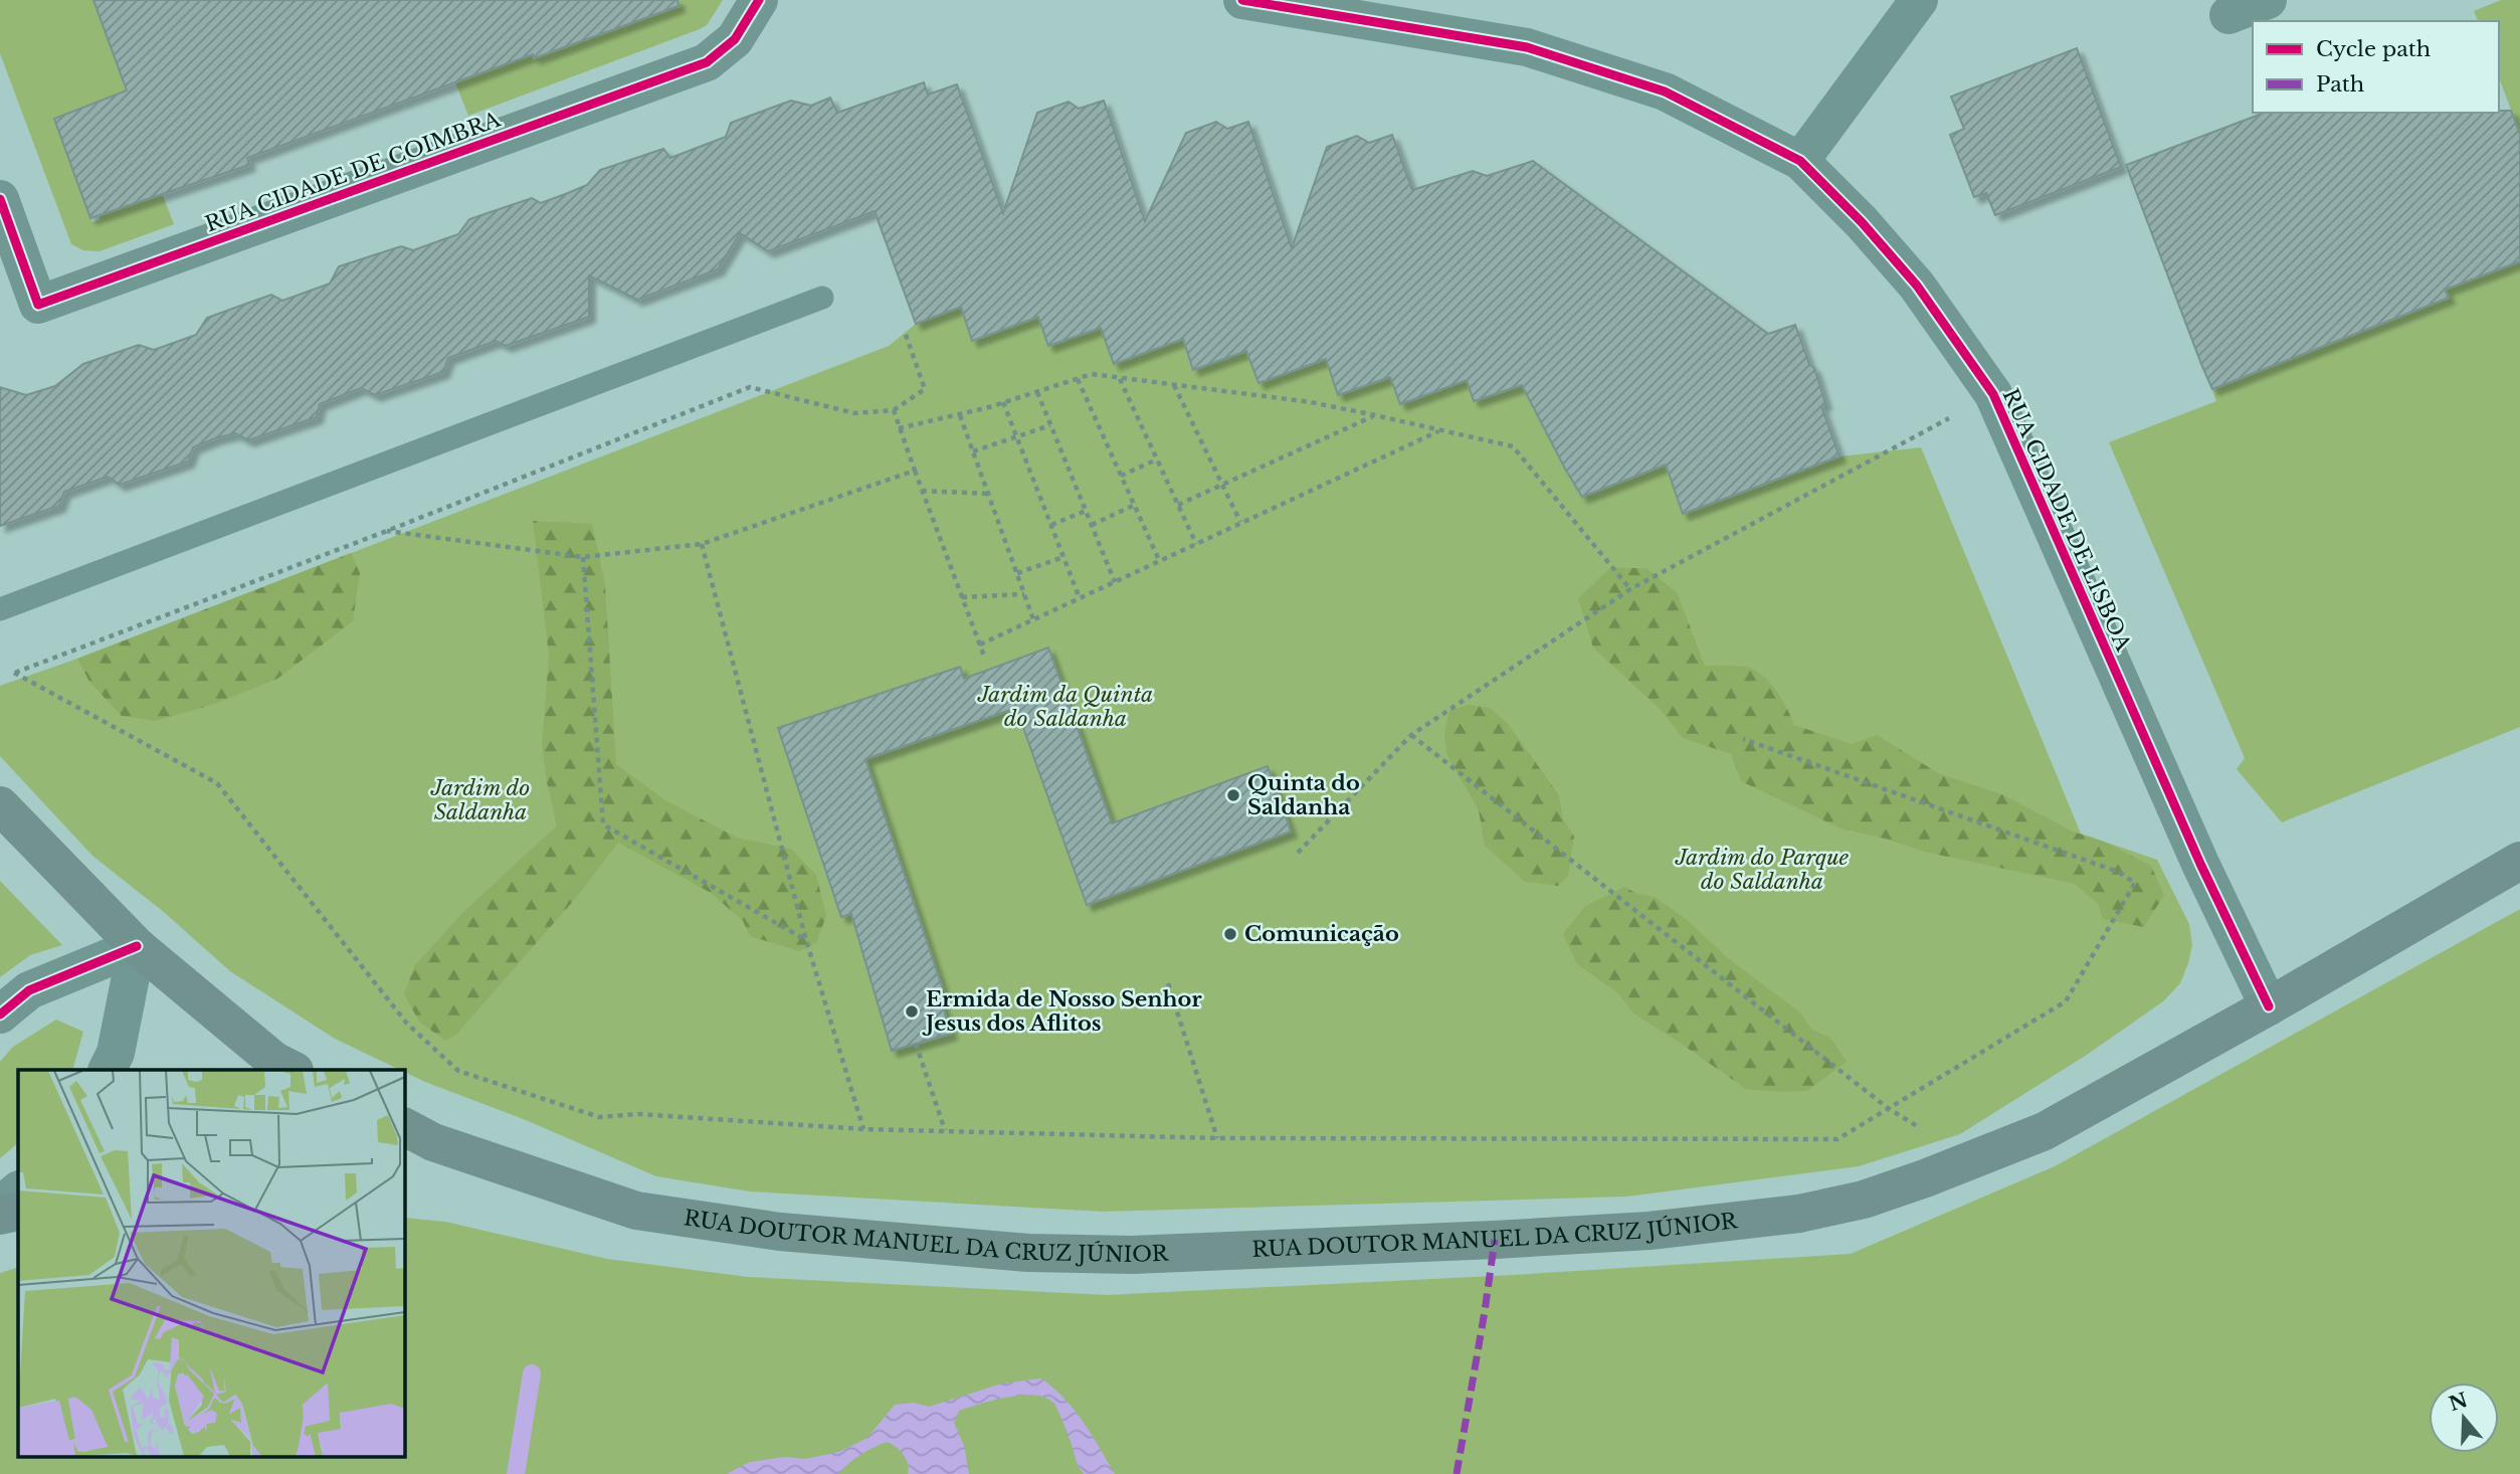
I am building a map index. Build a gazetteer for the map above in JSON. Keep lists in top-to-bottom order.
{
  "streets": {
    "main road": ["RUA DOUTOR MANUEL DA CRUZ JÚNIOR"],
    "street": ["RUA CIDADE DE COIMBRA", "RUA CIDADE DE LISBOA"]
  },
  "crossings": [
    ["RUA CIDADE DE LISBOA", "RUA DOUTOR MANUEL DA CRUZ JÚNIOR"]
  ],
  "parks": ["Jardim da Quinta do Saldanha", "Jardim do Saldanha", "Jardim do Parque do Saldanha"],
  "places": ["Quinta do Saldanha", "Comunicação", "Ermida de Nosso Senhor Jesus dos Aflitos"],
  "legend": ["Cycle path", "Path"],
  "north": "top"
}
